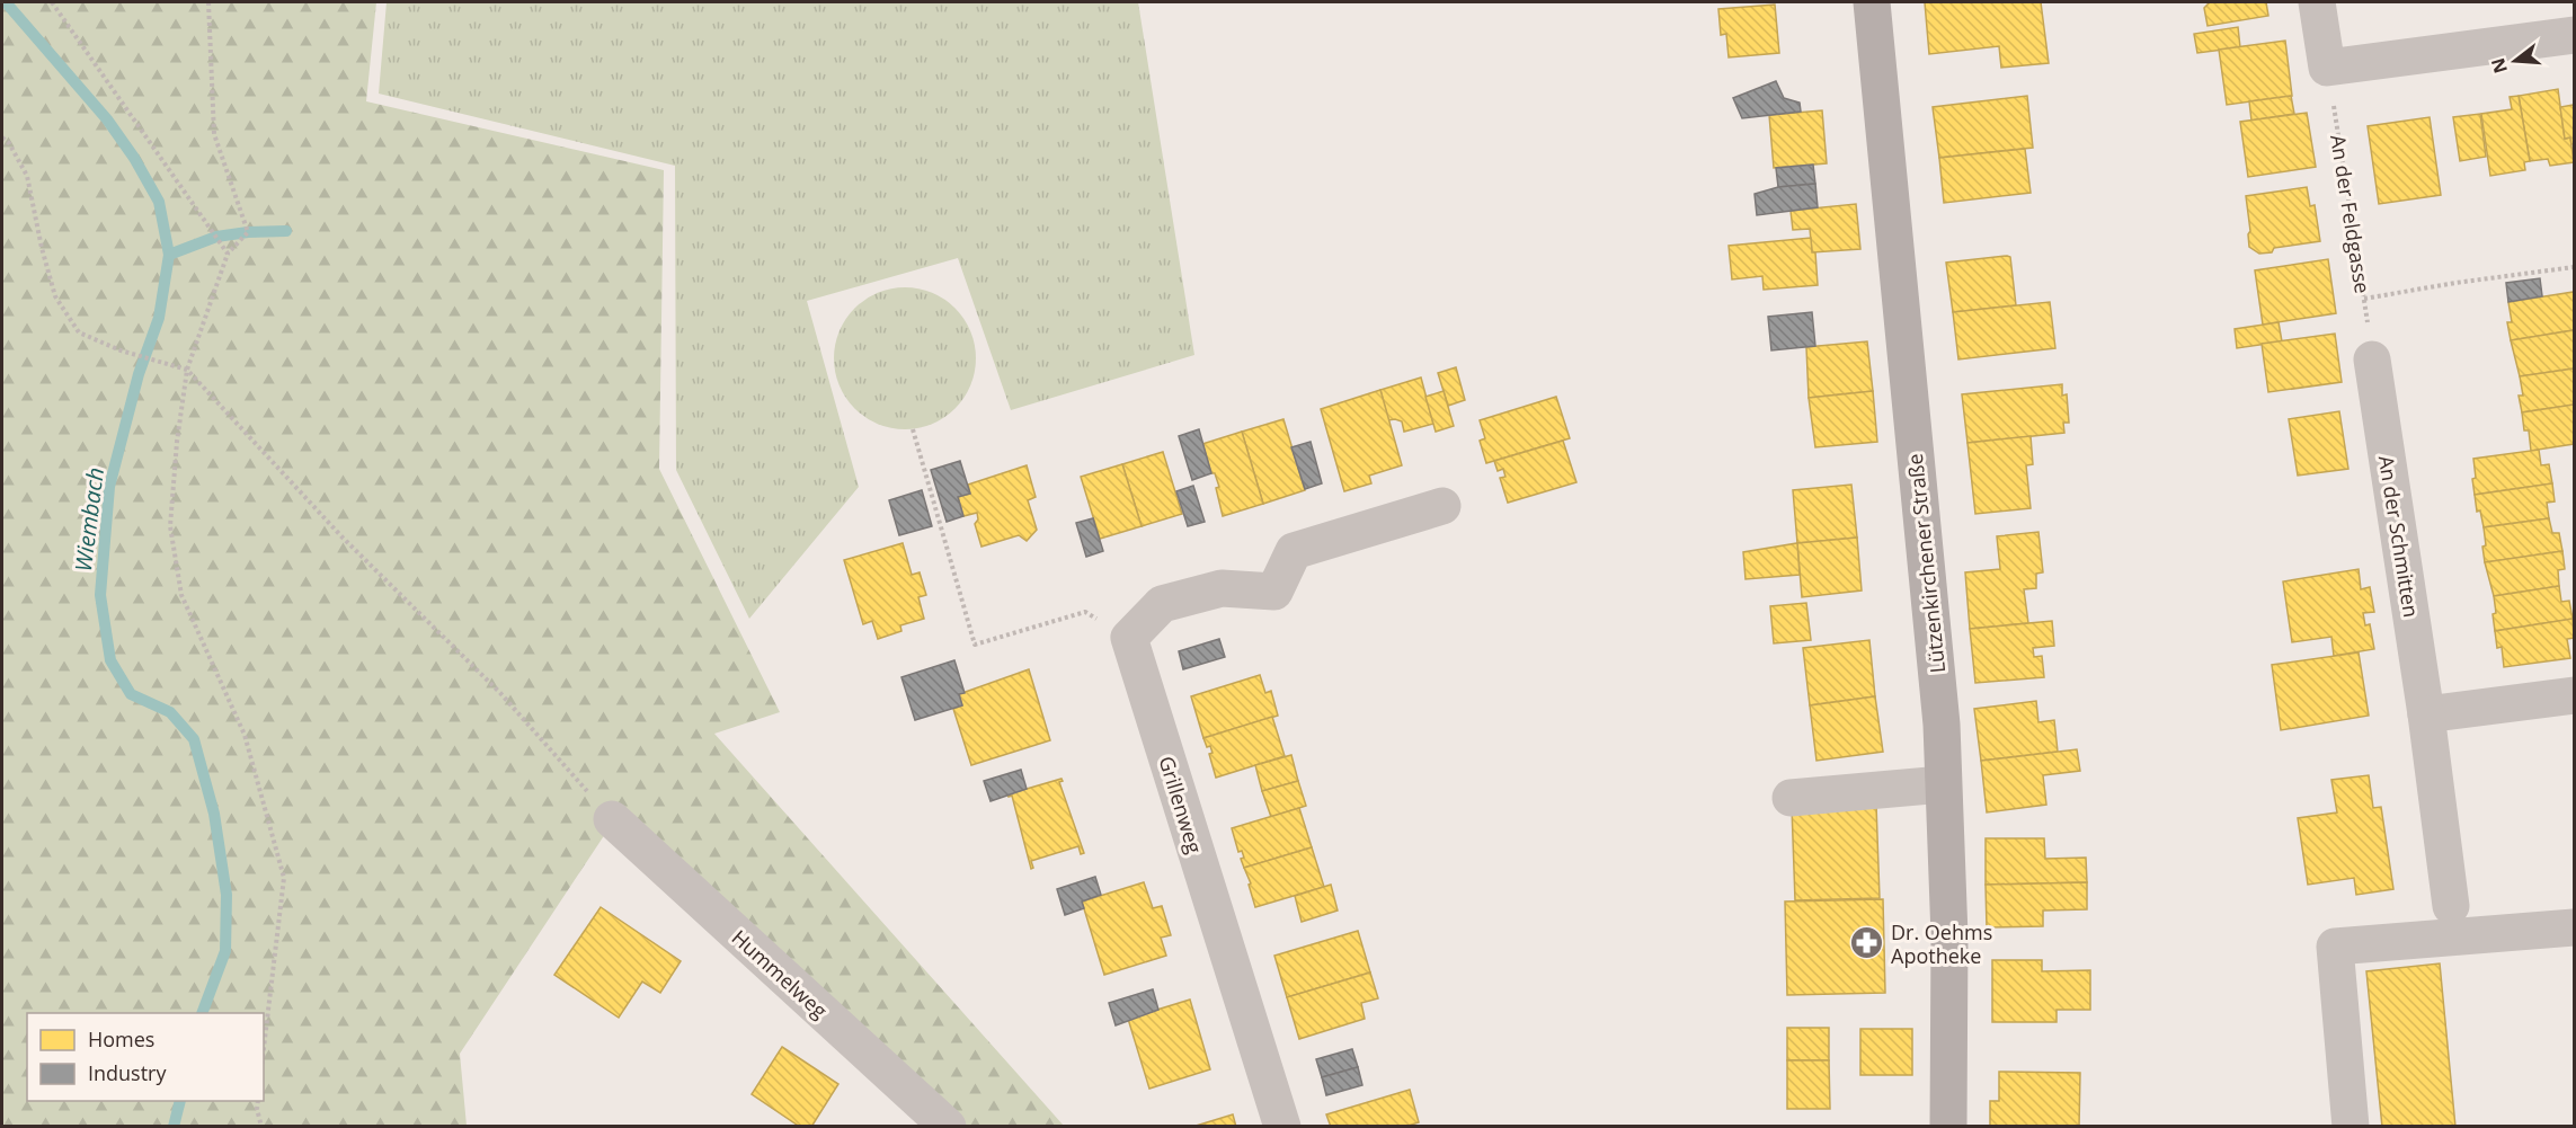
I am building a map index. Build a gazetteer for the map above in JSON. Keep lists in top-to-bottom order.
{
  "streets": {
    "main road": ["Lützenkirchener Straße"],
    "street": ["An der Schmitten", "Grillenweg", "Hummelweg"],
    "path": ["An der Feldgasse"]
  },
  "crossings": [
    ["An der Feldgasse", "An der Schmitten"]
  ],
  "water": ["Wiembach"],
  "places": {
    "pharmacy": ["Dr. Oehms Apotheke"]
  },
  "legend": ["Homes", "Industry"],
  "north": "left"
}
